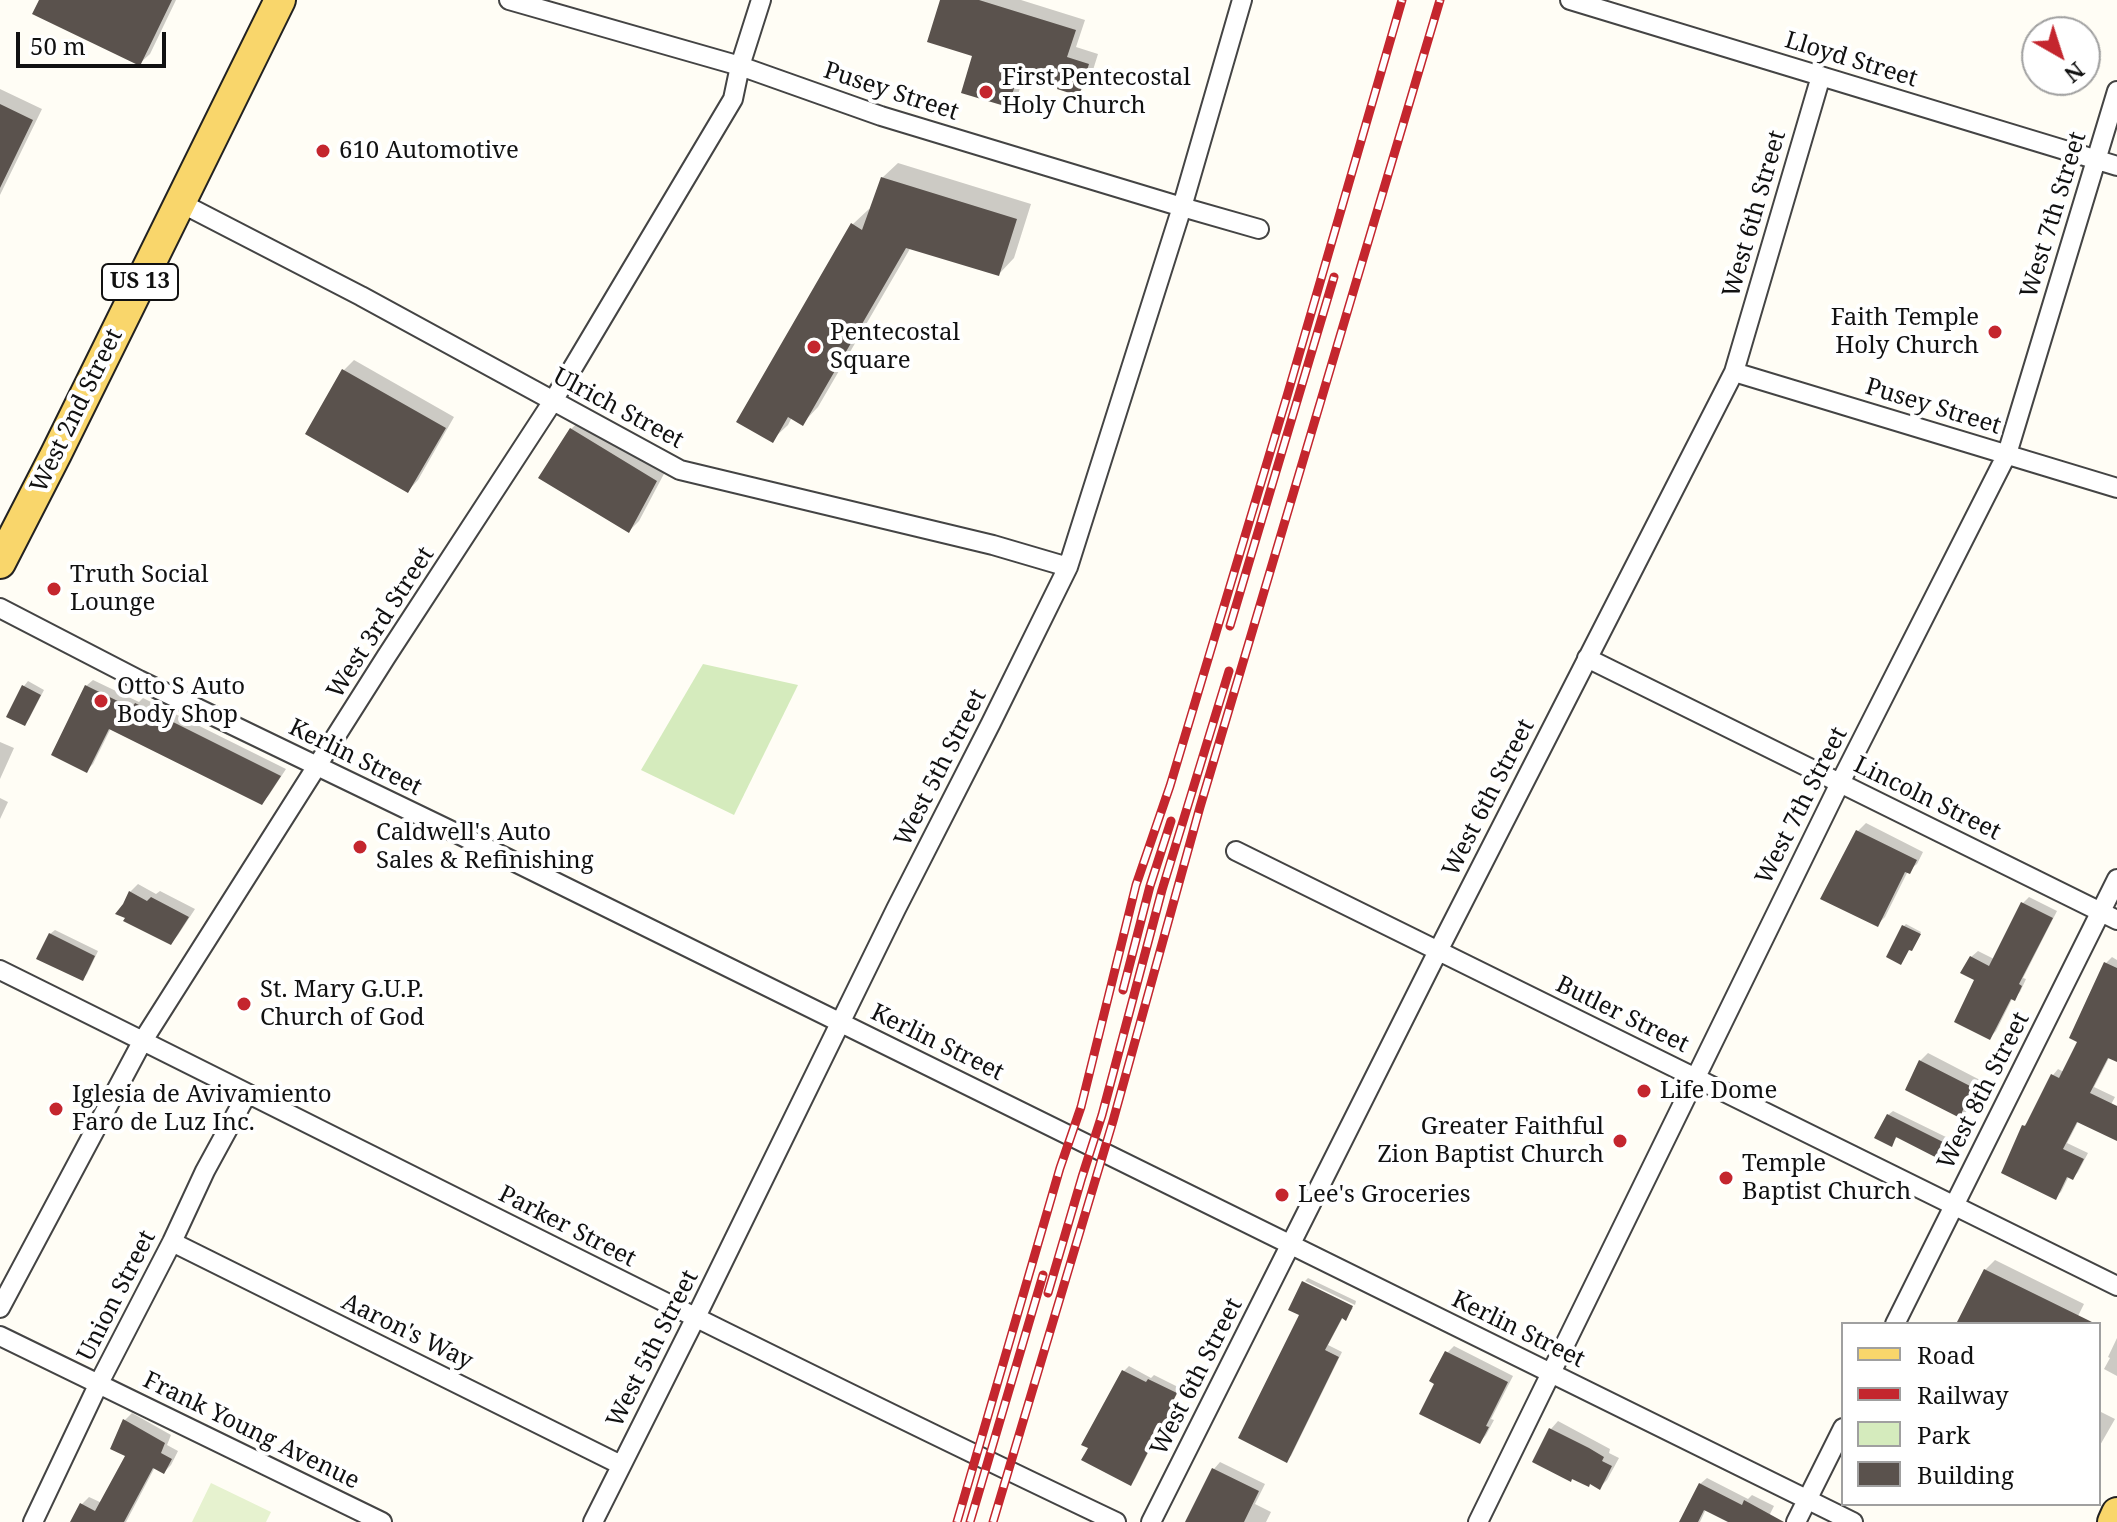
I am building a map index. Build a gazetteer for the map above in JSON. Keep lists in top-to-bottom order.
{
  "streets": {
    "main road": ["US 13", "West 2nd Street"],
    "street": [
      "Lloyd Street",
      "Pusey Street",
      "West 6th Street",
      "West 7th Street",
      "Ulrich Street",
      "West 3rd Street",
      "Kerlin Street",
      "West 5th Street",
      "Lincoln Street",
      "Butler Street",
      "West 8th Street",
      "Parker Street",
      "Union Street",
      "Aaron's Way",
      "Frank Young Avenue"
    ]
  },
  "crossings": [
    ["Lloyd Street", "West 6th Street"],
    ["Lloyd Street", "West 7th Street"],
    ["Pusey Street", "West 6th Street"],
    ["Pusey Street", "West 7th Street"],
    ["Pusey Street", "West 3rd Street"],
    ["Pusey Street", "West 5th Street"],
    ["West 6th Street", "Kerlin Street"],
    ["West 6th Street", "Lincoln Street"],
    ["West 6th Street", "Butler Street"],
    ["West 7th Street", "Kerlin Street"],
    ["West 7th Street", "Lincoln Street"],
    ["West 7th Street", "Butler Street"],
    ["Ulrich Street", "West 2nd Street"],
    ["Ulrich Street", "West 3rd Street"],
    ["Ulrich Street", "West 5th Street"],
    ["West 3rd Street", "Kerlin Street"],
    ["West 3rd Street", "Parker Street"],
    ["Kerlin Street", "West 5th Street"],
    ["West 5th Street", "Parker Street"],
    ["West 5th Street", "Aaron's Way"],
    ["Lincoln Street", "West 8th Street"],
    ["Butler Street", "West 8th Street"],
    ["Parker Street", "Union Street"],
    ["Union Street", "Aaron's Way"],
    ["Union Street", "Frank Young Avenue"]
  ],
  "places": [
    "First Pentecostal Holy Church",
    "610 Automotive",
    "Faith Temple Holy Church",
    "Pentecostal Square",
    "Truth Social Lounge",
    "Otto S Auto Body Shop",
    "Caldwell's Auto Sales & Refinishing",
    "St. Mary G.U.P. Church of God",
    "Life Dome",
    "Iglesia de Avivamiento Faro de Luz Inc.",
    "Greater Faithful Zion Baptist Church",
    "Temple Baptist Church",
    "Lee's Groceries"
  ],
  "legend": [
    "Road",
    "Railway",
    "Park",
    "Building"
  ],
  "scale_bar": "50 m",
  "north": "bottom right"
}
